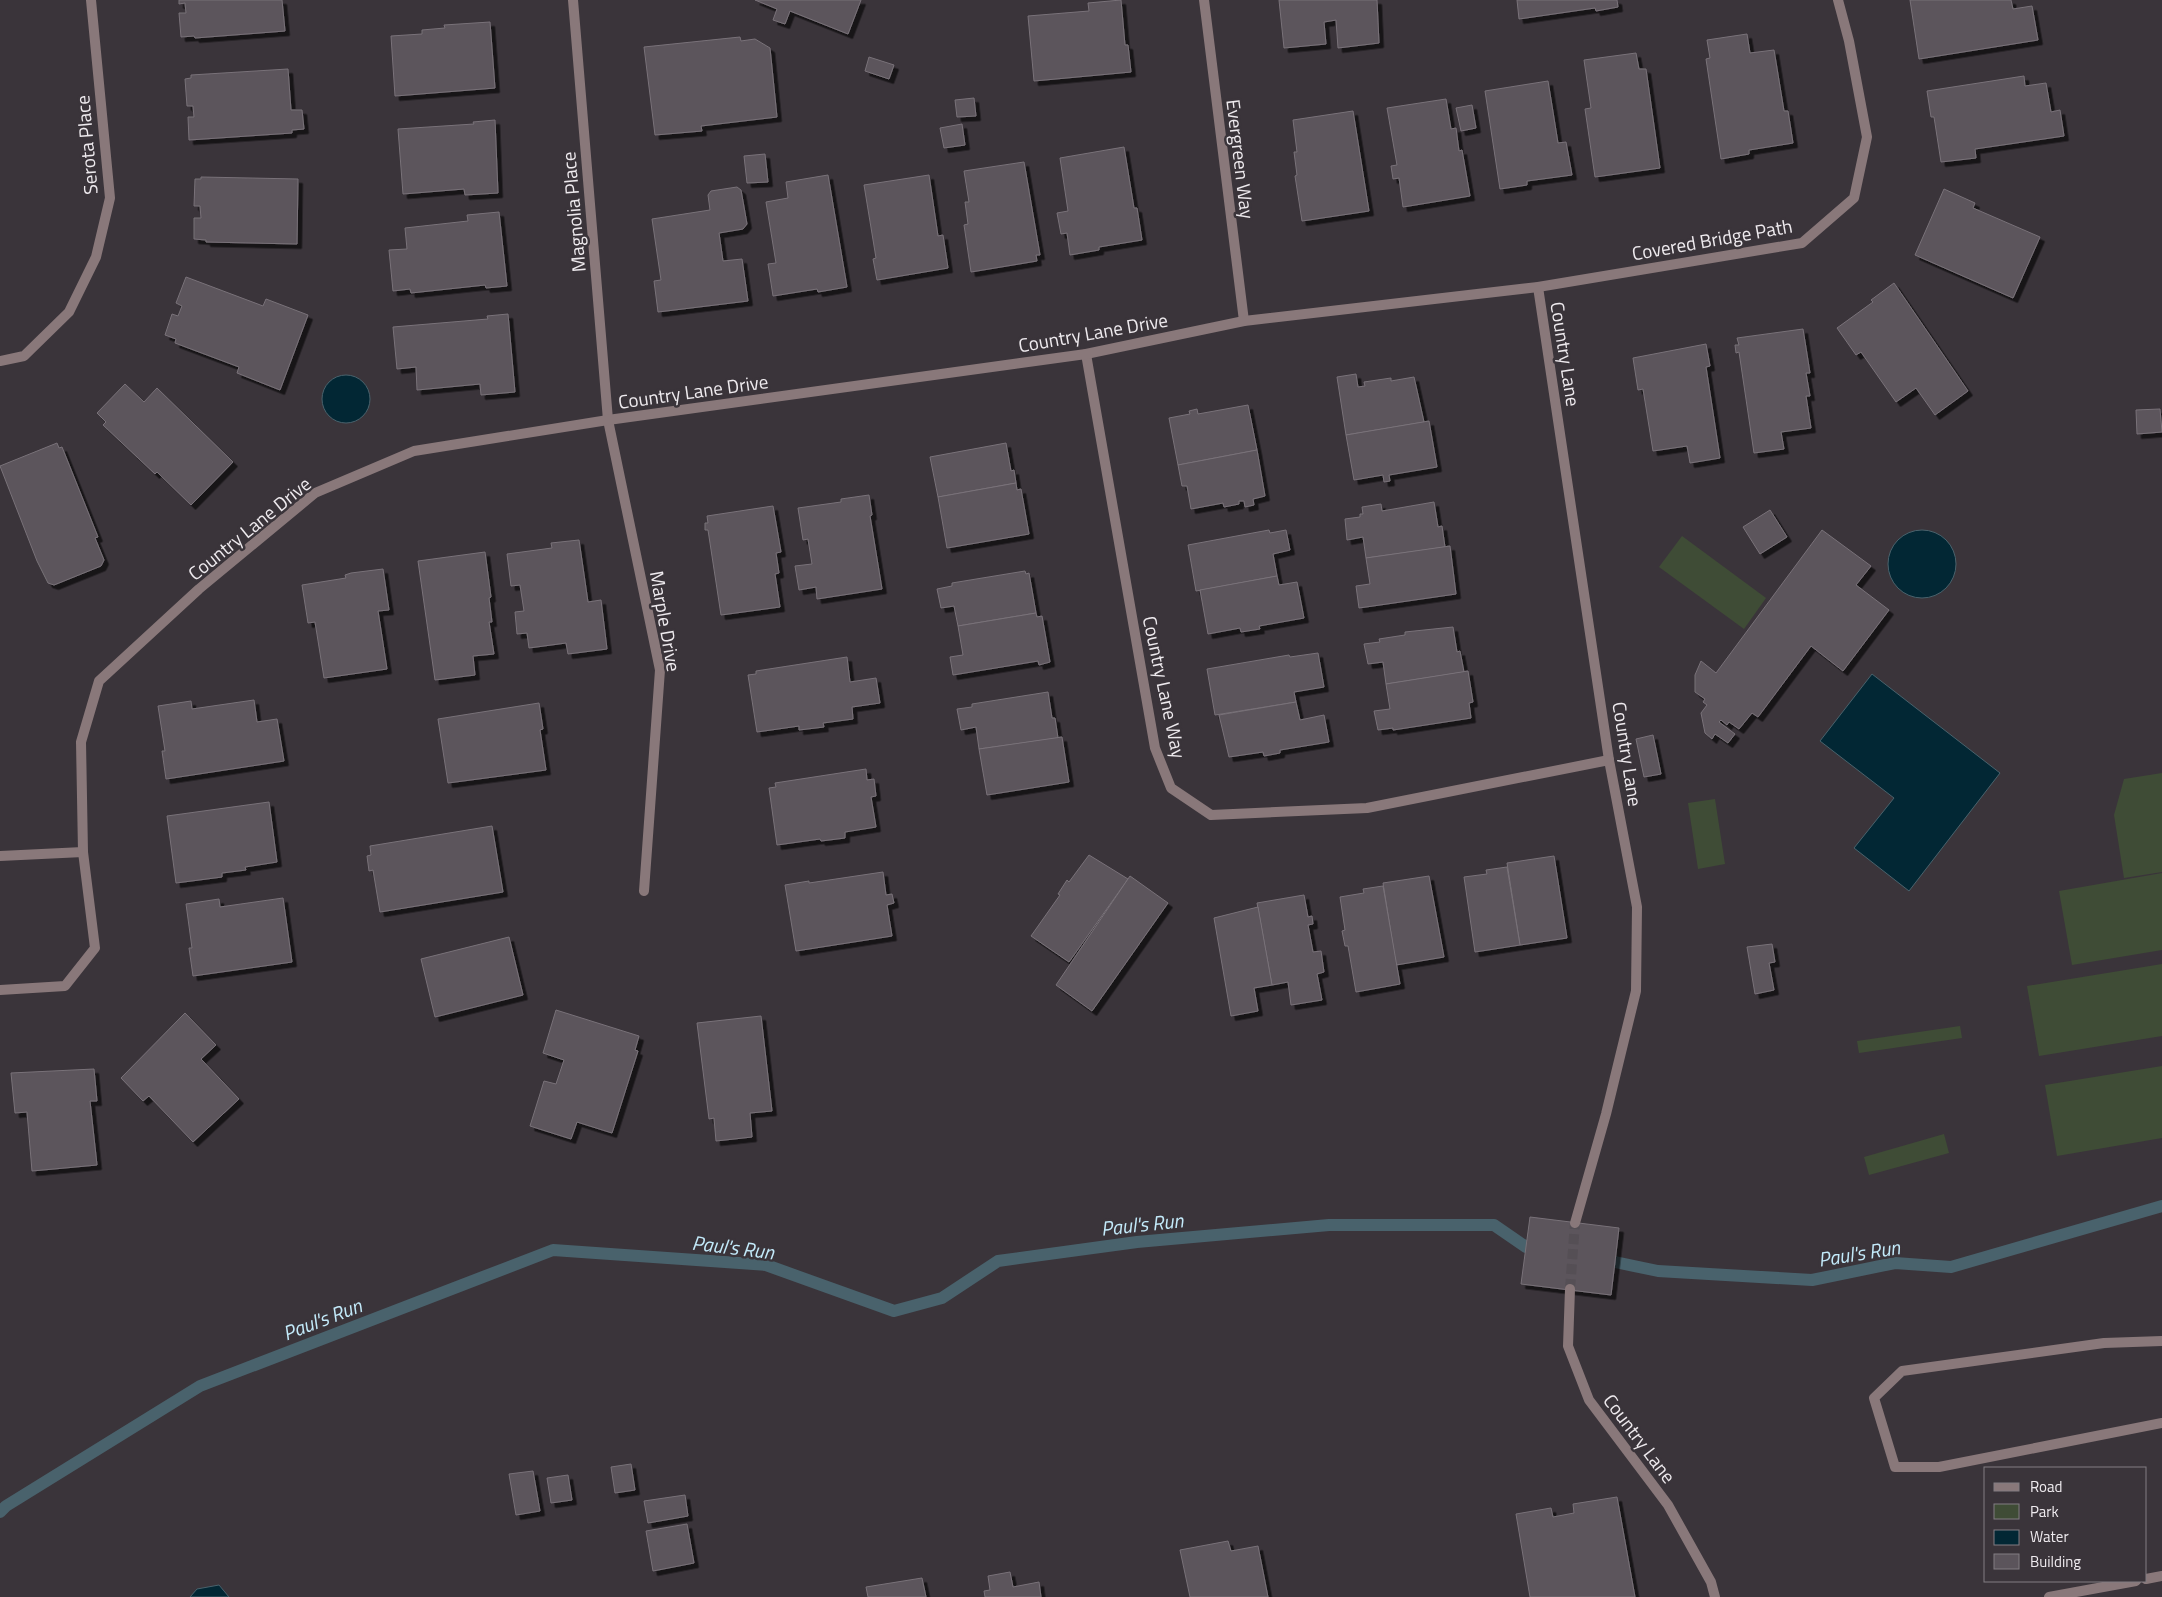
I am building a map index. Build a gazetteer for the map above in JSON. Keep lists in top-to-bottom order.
{
  "streets": {
    "street": [
      "Serota Place",
      "Evergreen Way",
      "Magnolia Place",
      "Covered Bridge Path",
      "Country Lane Drive",
      "Country Lane",
      "Marple Drive",
      "Country Lane Way"
    ]
  },
  "crossings": [
    ["Evergreen Way", "Country Lane Drive"],
    ["Magnolia Place", "Country Lane Drive"],
    ["Magnolia Place", "Marple Drive"],
    ["Covered Bridge Path", "Country Lane Drive"],
    ["Covered Bridge Path", "Country Lane"],
    ["Country Lane Drive", "Country Lane"],
    ["Country Lane Drive", "Marple Drive"],
    ["Country Lane Drive", "Country Lane Way"],
    ["Country Lane", "Country Lane Way"]
  ],
  "water": ["Paul's Run"],
  "legend": [
    "Road",
    "Park",
    "Water",
    "Building"
  ]
}
